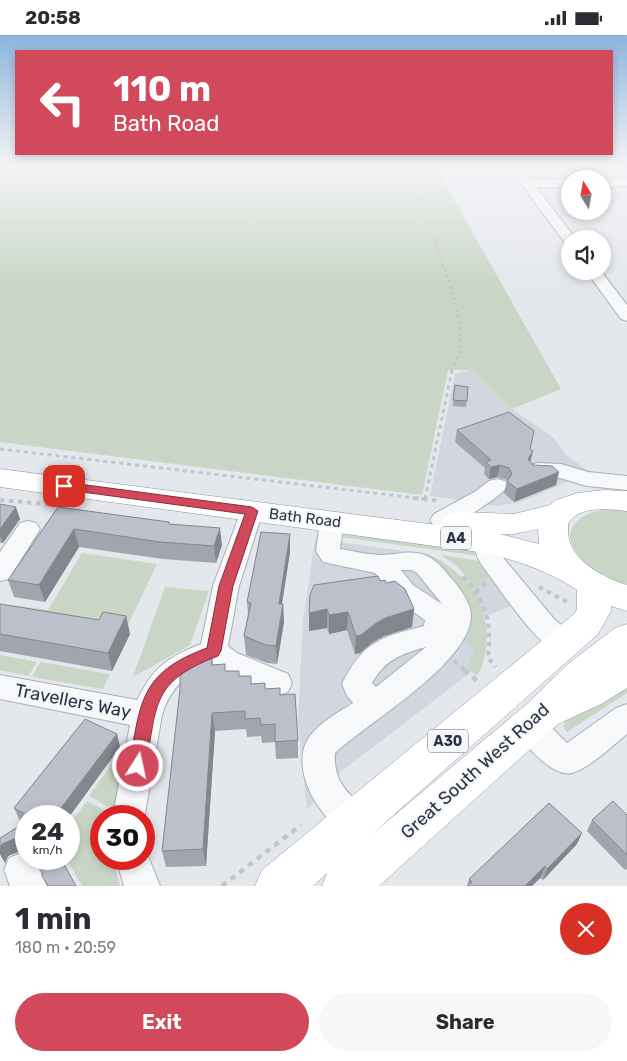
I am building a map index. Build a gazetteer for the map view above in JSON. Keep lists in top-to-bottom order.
{
  "streets": {
    "highway": [
      "Bath Road",
      "A4",
      "A30",
      "Great South West Road"
    ],
    "street": ["Travellers Way"]
  },
  "crossings": [
    ["Bath Road", "A30"]
  ],
  "north": "top",
  "page": {
    "status": "20:58",
    "turn": ["110 m", "Bath Road"],
    "speed": "24 km/h",
    "limit": "30",
    "heading": ["1 min", "180 m · 20:59"],
    "buttons": ["Exit", "Share"]
  }
}
